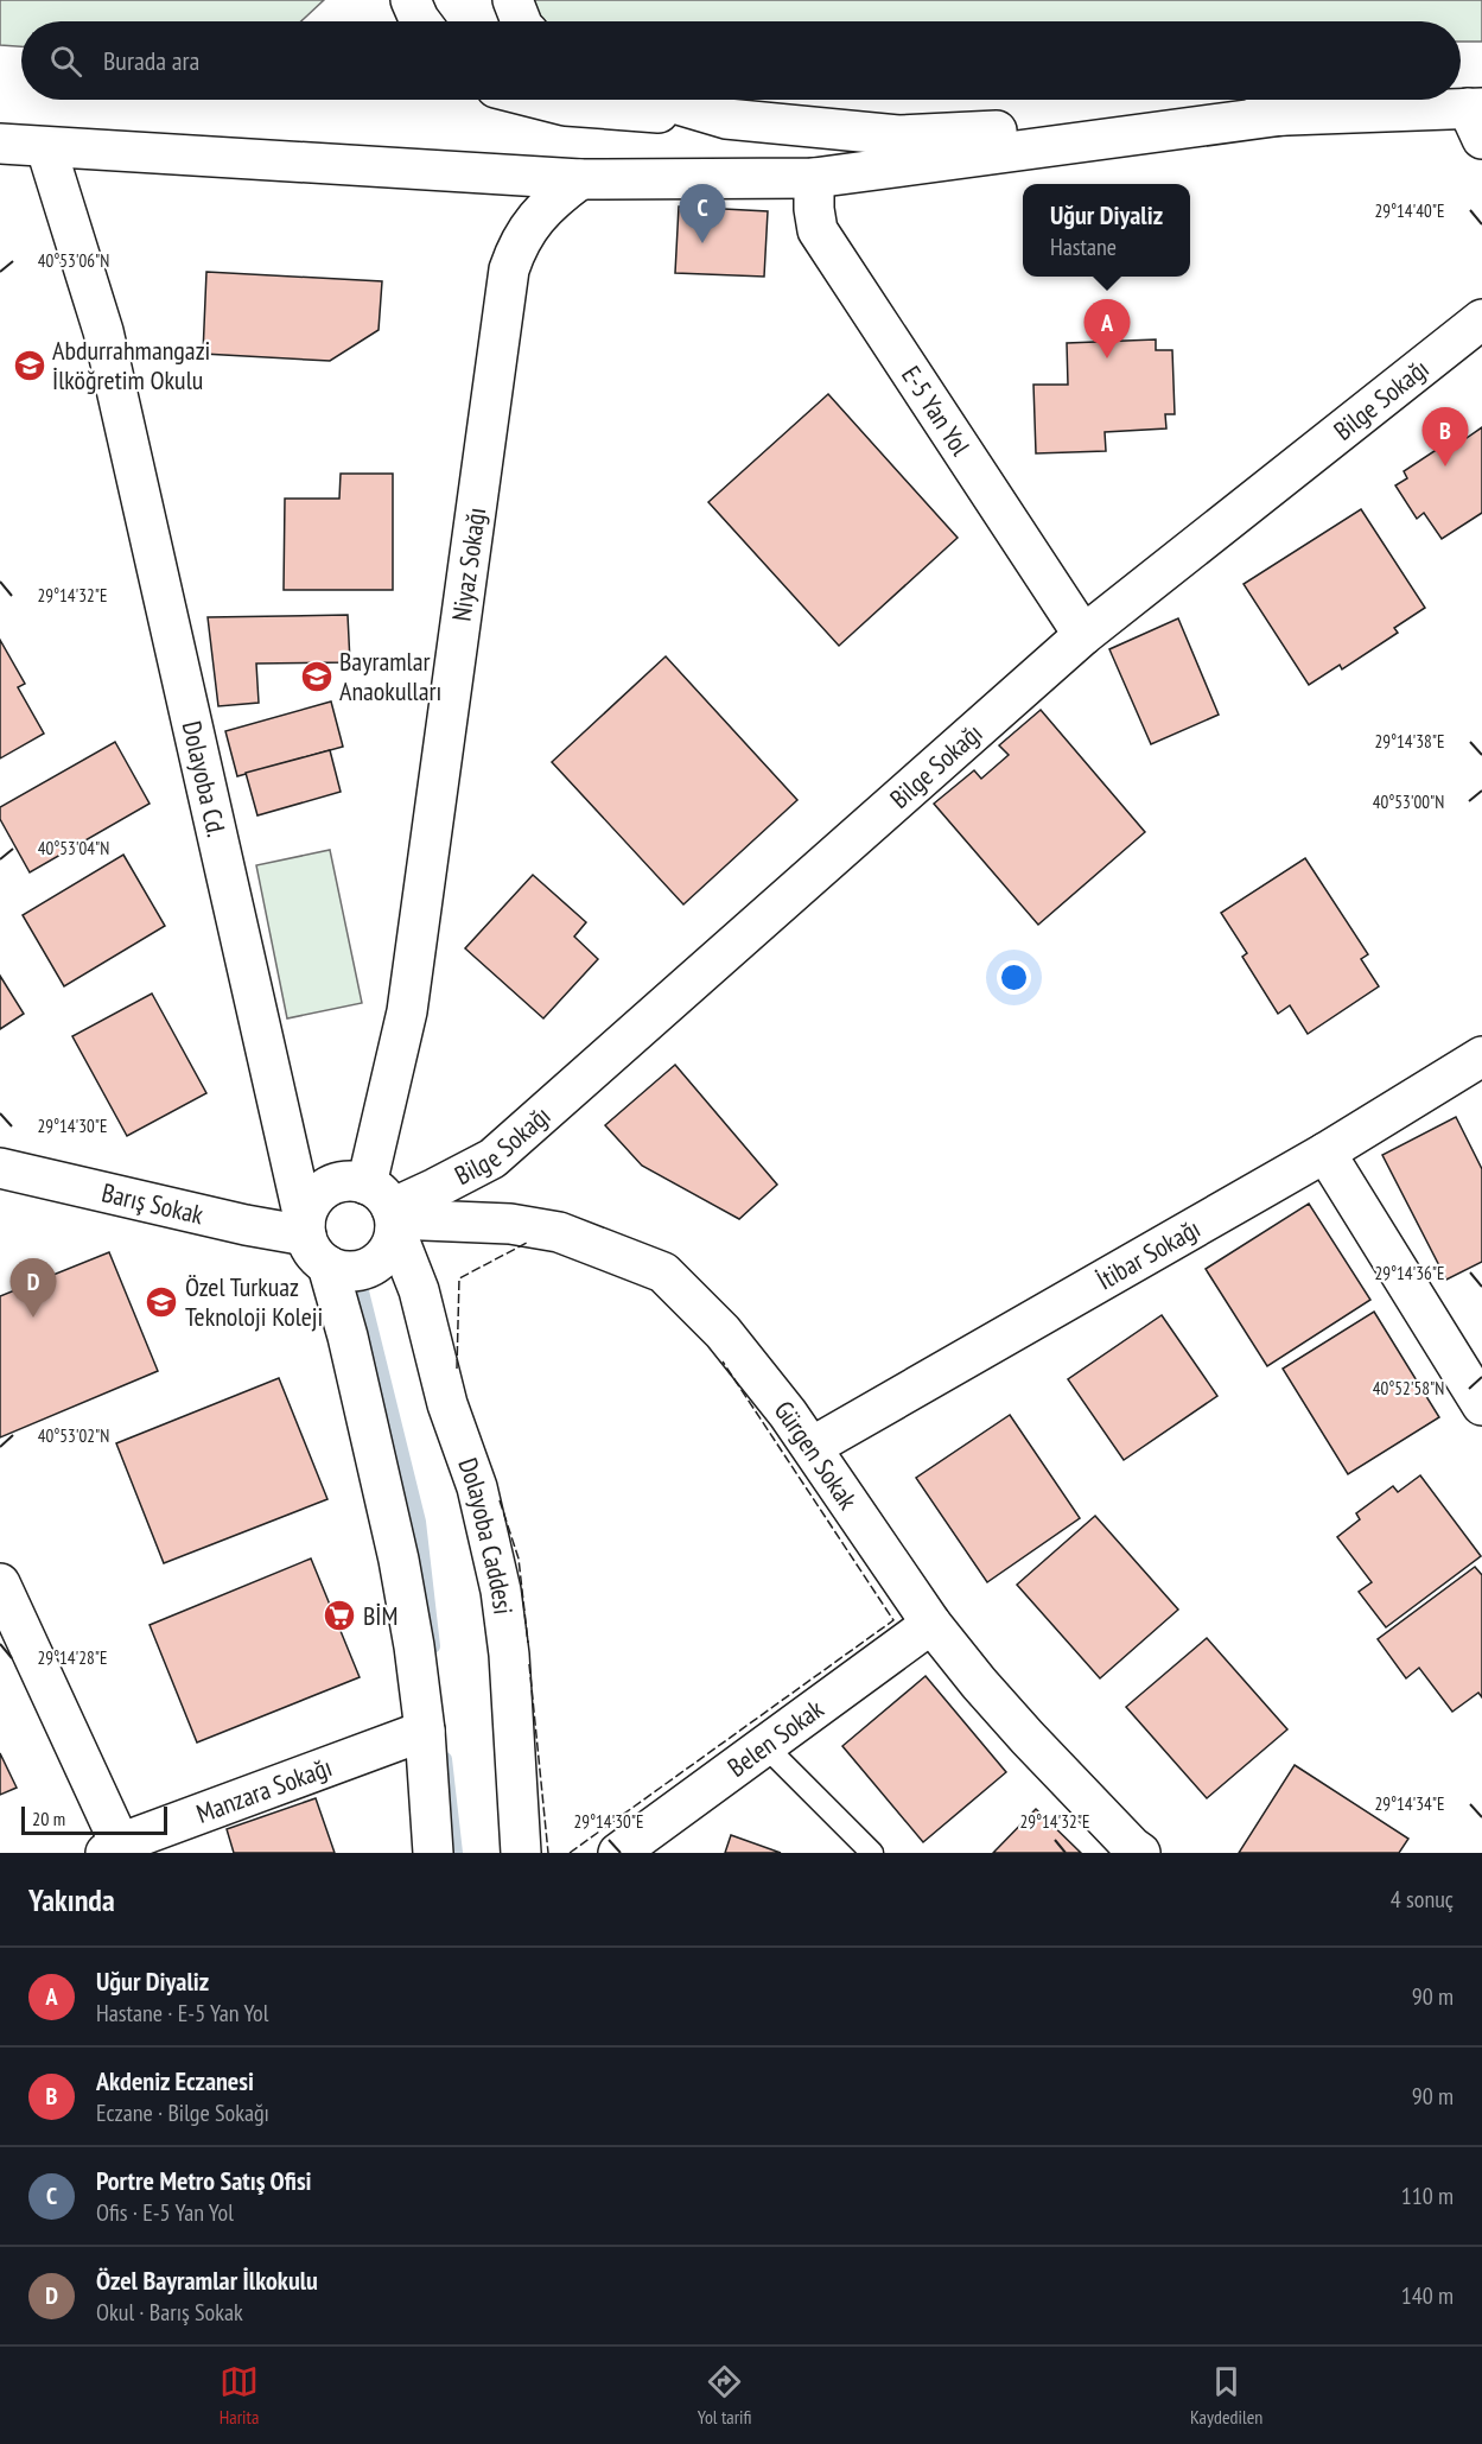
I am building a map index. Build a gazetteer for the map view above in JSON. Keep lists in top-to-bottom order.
{
  "streets": {
    "street": [
      "Bilge Sokağı",
      "E-5 Yan Yol",
      "Niyaz Sokağı",
      "Dolayoba Cd.",
      "Barış Sokak",
      "İtibar Sokağı",
      "Gürgen Sokak",
      "Dolayoba Caddesi",
      "Belen Sokak",
      "Manzara Sokağı"
    ]
  },
  "crossings": [
    ["Bilge Sokağı", "E-5 Yan Yol"],
    ["Bilge Sokağı", "Niyaz Sokağı"],
    ["Bilge Sokağı", "Dolayoba Cd."],
    ["Bilge Sokağı", "Barış Sokak"],
    ["Bilge Sokağı", "Gürgen Sokak"],
    ["Bilge Sokağı", "Dolayoba Caddesi"],
    ["Niyaz Sokağı", "Dolayoba Cd."],
    ["Niyaz Sokağı", "Barış Sokak"],
    ["Niyaz Sokağı", "Gürgen Sokak"],
    ["Niyaz Sokağı", "Dolayoba Caddesi"],
    ["Dolayoba Cd.", "Barış Sokak"],
    ["Dolayoba Cd.", "Gürgen Sokak"],
    ["Dolayoba Cd.", "Dolayoba Caddesi"],
    ["Barış Sokak", "Gürgen Sokak"],
    ["Barış Sokak", "Dolayoba Caddesi"],
    ["İtibar Sokağı", "Gürgen Sokak"],
    ["Gürgen Sokak", "Dolayoba Caddesi"],
    ["Gürgen Sokak", "Belen Sokak"]
  ],
  "places": {
    "school or university": ["Abdurrahmangazi İlköğretim Okulu", "Bayramlar Anaokulları", "Özel Turkuaz Teknoloji Koleji"],
    "supermarket": ["BİM"]
  },
  "scale_bar": "20 m",
  "page": {
    "search": "Burada ara",
    "popup": ["Uğur Diyaliz", "Hastane"],
    "pins": [
      "C",
      "A",
      "B",
      "D"
    ],
    "scale": "20 m",
    "heading": ["Yakında", "4 sonuç"],
    "list": [
      {
        "mark": "A",
        "name": "Uğur Diyaliz",
        "note": "Hastane · E-5 Yan Yol",
        "value": "90 m"
      },
      {
        "mark": "B",
        "name": "Akdeniz Eczanesi",
        "note": "Eczane · Bilge Sokağı",
        "value": "90 m"
      },
      {
        "mark": "C",
        "name": "Portre Metro Satış Ofisi",
        "note": "Ofis · E-5 Yan Yol",
        "value": "110 m"
      },
      {
        "mark": "D",
        "name": "Özel Bayramlar İlkokulu",
        "note": "Okul · Barış Sokak",
        "value": "140 m"
      }
    ],
    "nav": ["Harita", "Yol tarifi", "Kaydedilen"]
  },
  "coordinates": [
    "29°14'40\"E",
    "40°53'06\"N",
    "29°14'32\"E",
    "29°14'38\"E",
    "40°53'00\"N",
    "40°53'04\"N",
    "29°14'30\"E",
    "29°14'36\"E",
    "40°52'58\"N",
    "40°53'02\"N",
    "29°14'28\"E",
    "29°14'34\"E"
  ]
}
